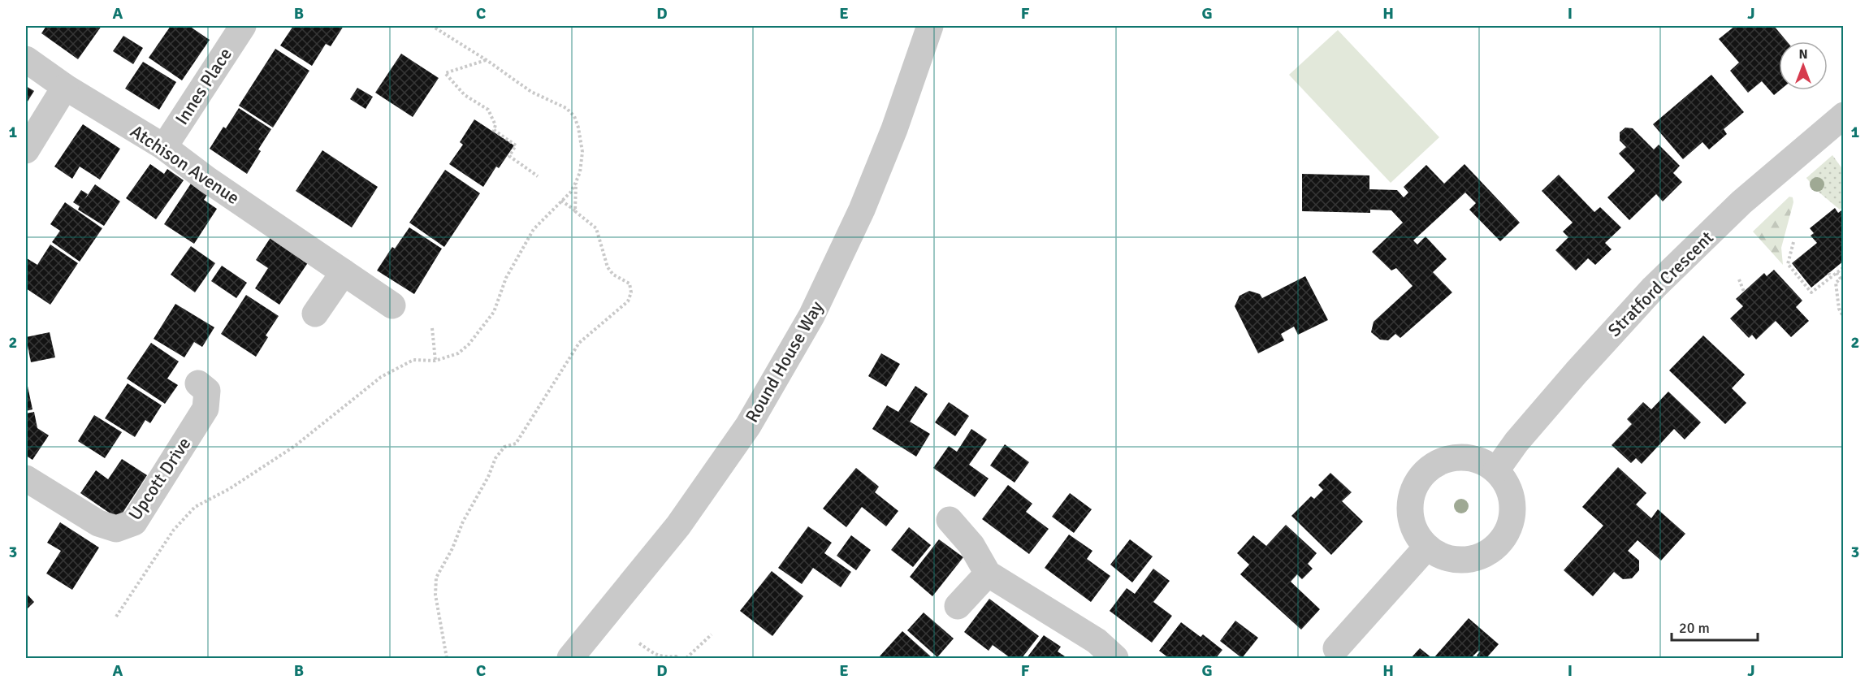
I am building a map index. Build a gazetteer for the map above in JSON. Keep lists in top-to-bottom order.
{
  "streets": {
    "street": [
      "Innes Place",
      "Atchison Avenue",
      "Stratford Crescent",
      "Round House Way",
      "Upcott Drive"
    ]
  },
  "crossings": [
    ["Innes Place", "Atchison Avenue"]
  ],
  "scale_bar": "20 m",
  "north": "top",
  "grid": {
    "columns": [
      "A",
      "B",
      "C",
      "D",
      "E",
      "F",
      "G",
      "H",
      "I",
      "J"
    ],
    "rows": ["1", "2", "3"]
  }
}
